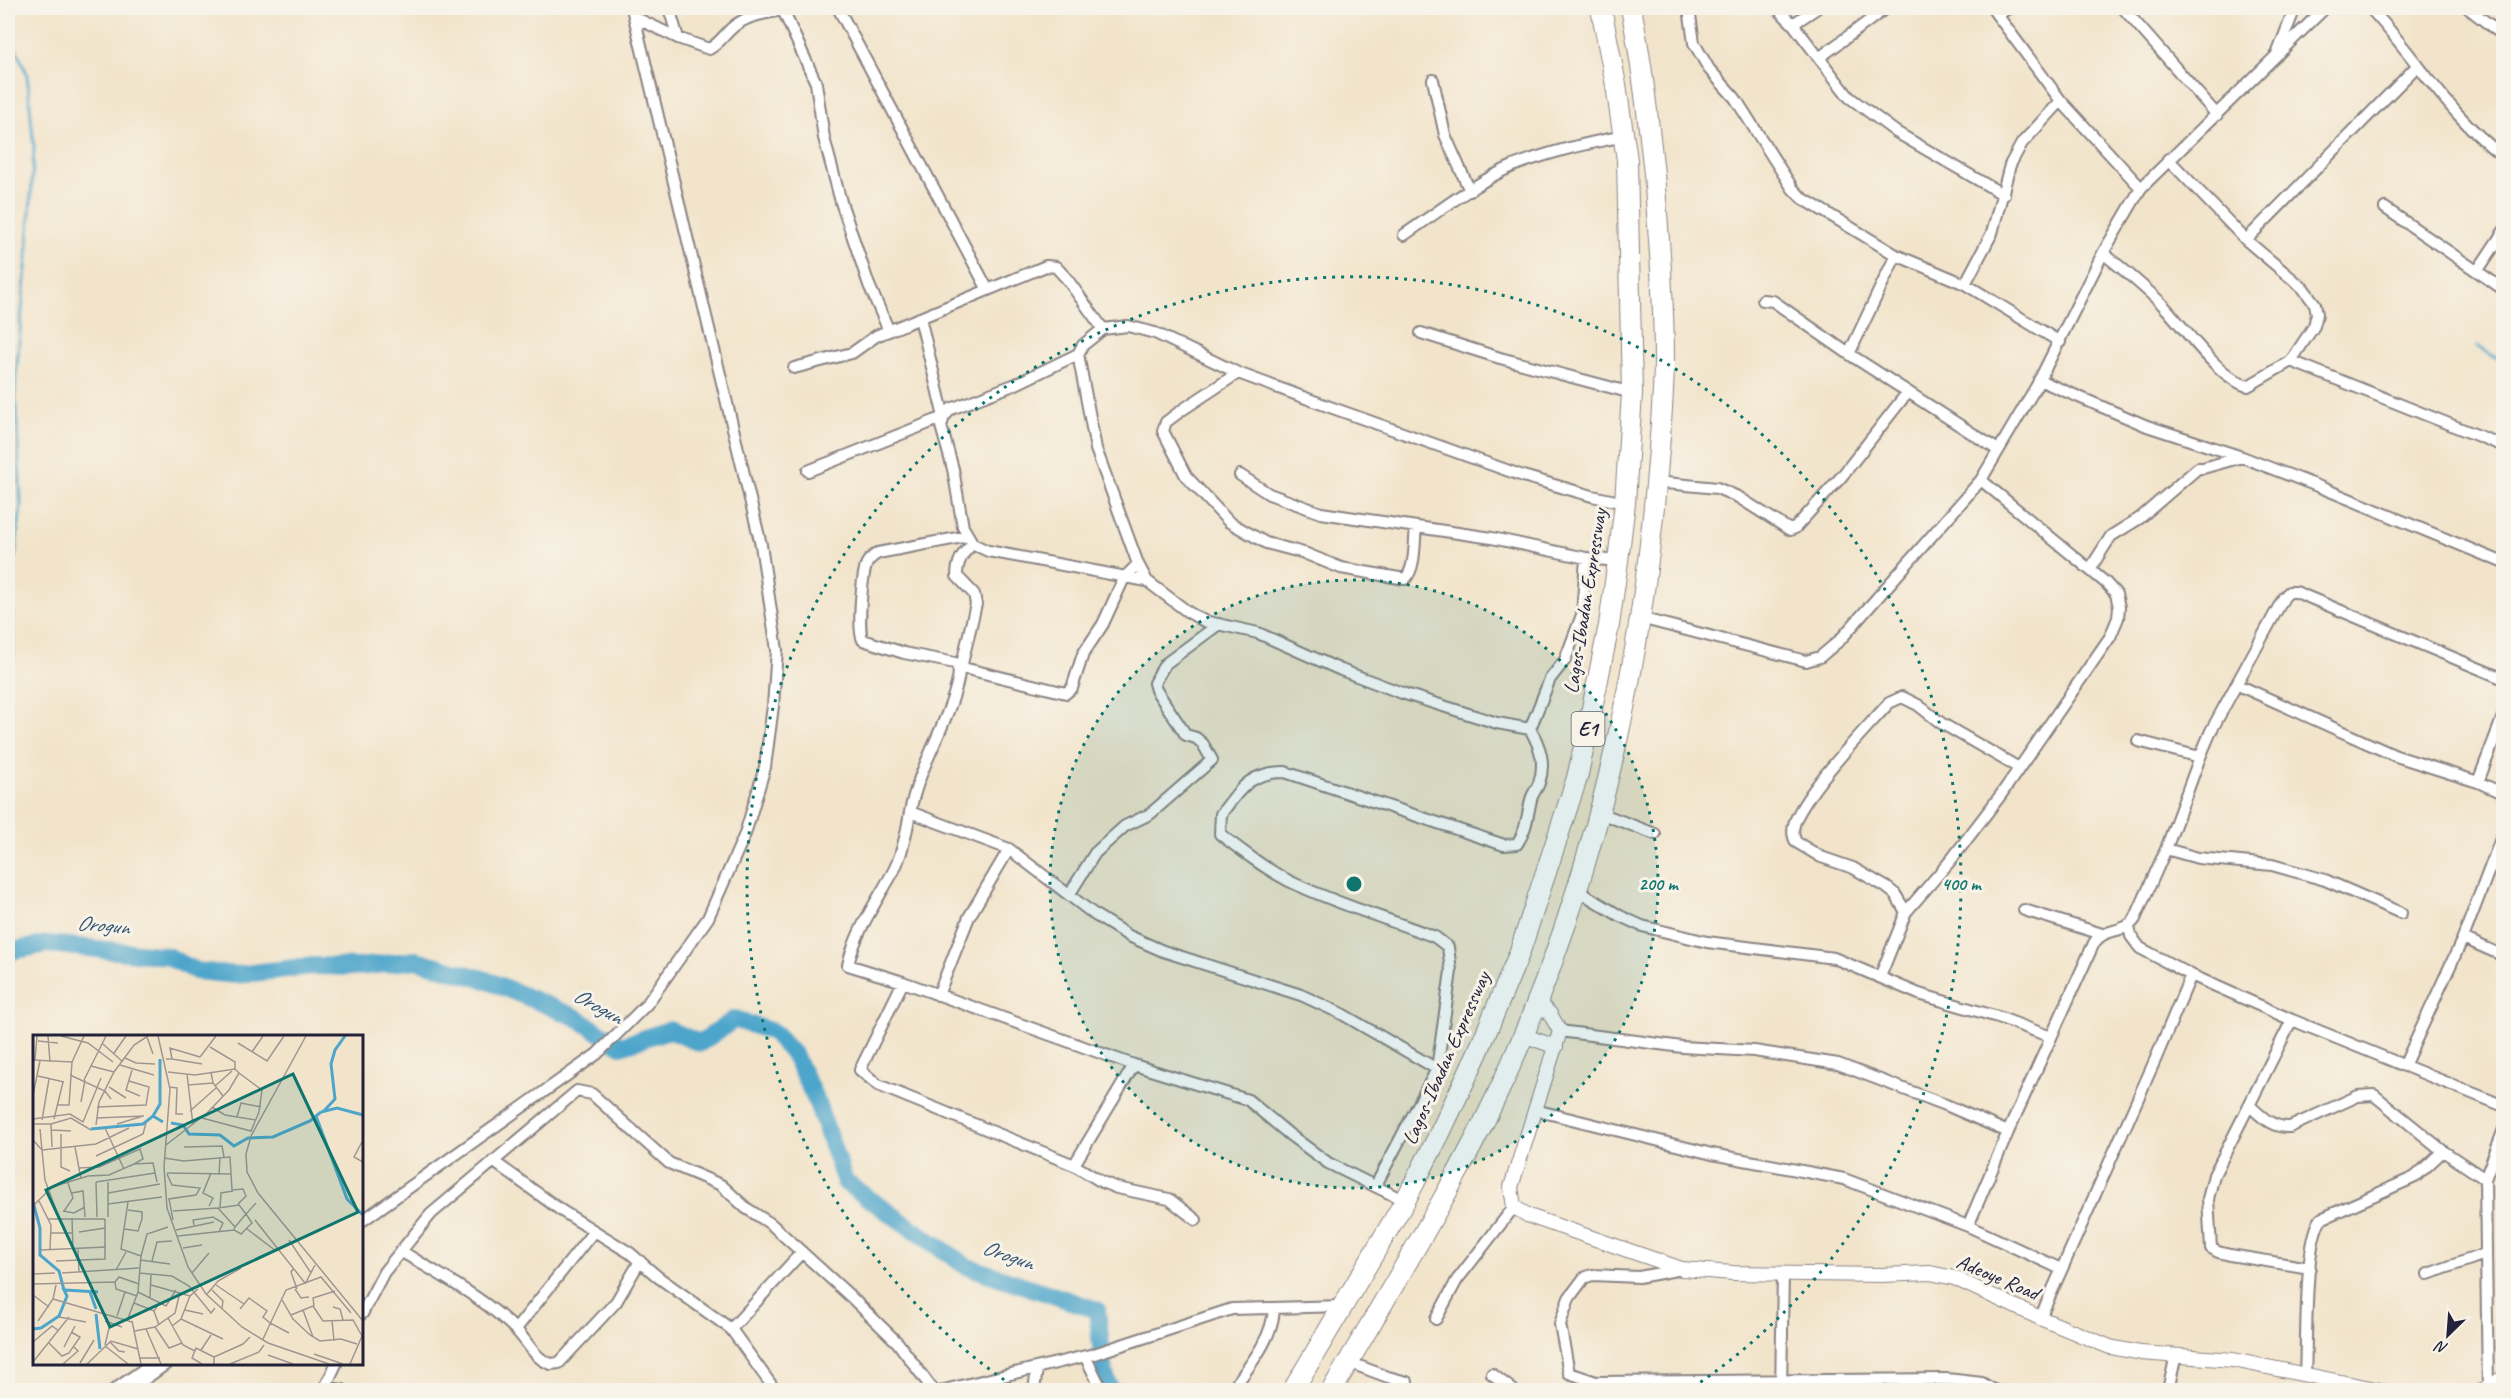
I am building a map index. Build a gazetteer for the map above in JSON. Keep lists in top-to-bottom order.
{
  "streets": {
    "highway": ["Lagos-Ibadan Expressway", "E1"],
    "street": ["Adeoye Road"]
  },
  "water": ["Orogun"],
  "north": "bottom left",
  "rings": ["200 m", "400 m"]
}
